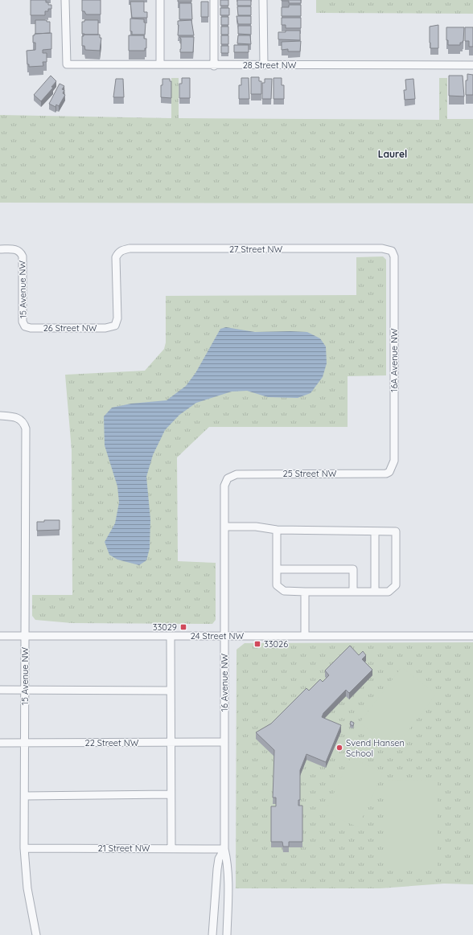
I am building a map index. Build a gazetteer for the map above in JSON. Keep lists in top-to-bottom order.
{
  "streets": {
    "street": [
      "28 Street NW",
      "27 Street NW",
      "15 Avenue NW",
      "26 Street NW",
      "16A Avenue NW",
      "25 Street NW",
      "24 Street NW",
      "16 Avenue NW",
      "22 Street NW",
      "21 Street NW"
    ]
  },
  "crossings": [
    ["27 Street NW", "26 Street NW"],
    ["27 Street NW", "16A Avenue NW"],
    ["15 Avenue NW", "26 Street NW"],
    ["15 Avenue NW", "24 Street NW"],
    ["15 Avenue NW", "22 Street NW"],
    ["15 Avenue NW", "21 Street NW"],
    ["16A Avenue NW", "25 Street NW"],
    ["25 Street NW", "16 Avenue NW"],
    ["24 Street NW", "16 Avenue NW"],
    ["16 Avenue NW", "22 Street NW"],
    ["16 Avenue NW", "21 Street NW"]
  ],
  "districts": ["Laurel"],
  "places": {
    "transit": ["33029", "33026"],
    "other": ["Svend Hansen School"]
  }
}
